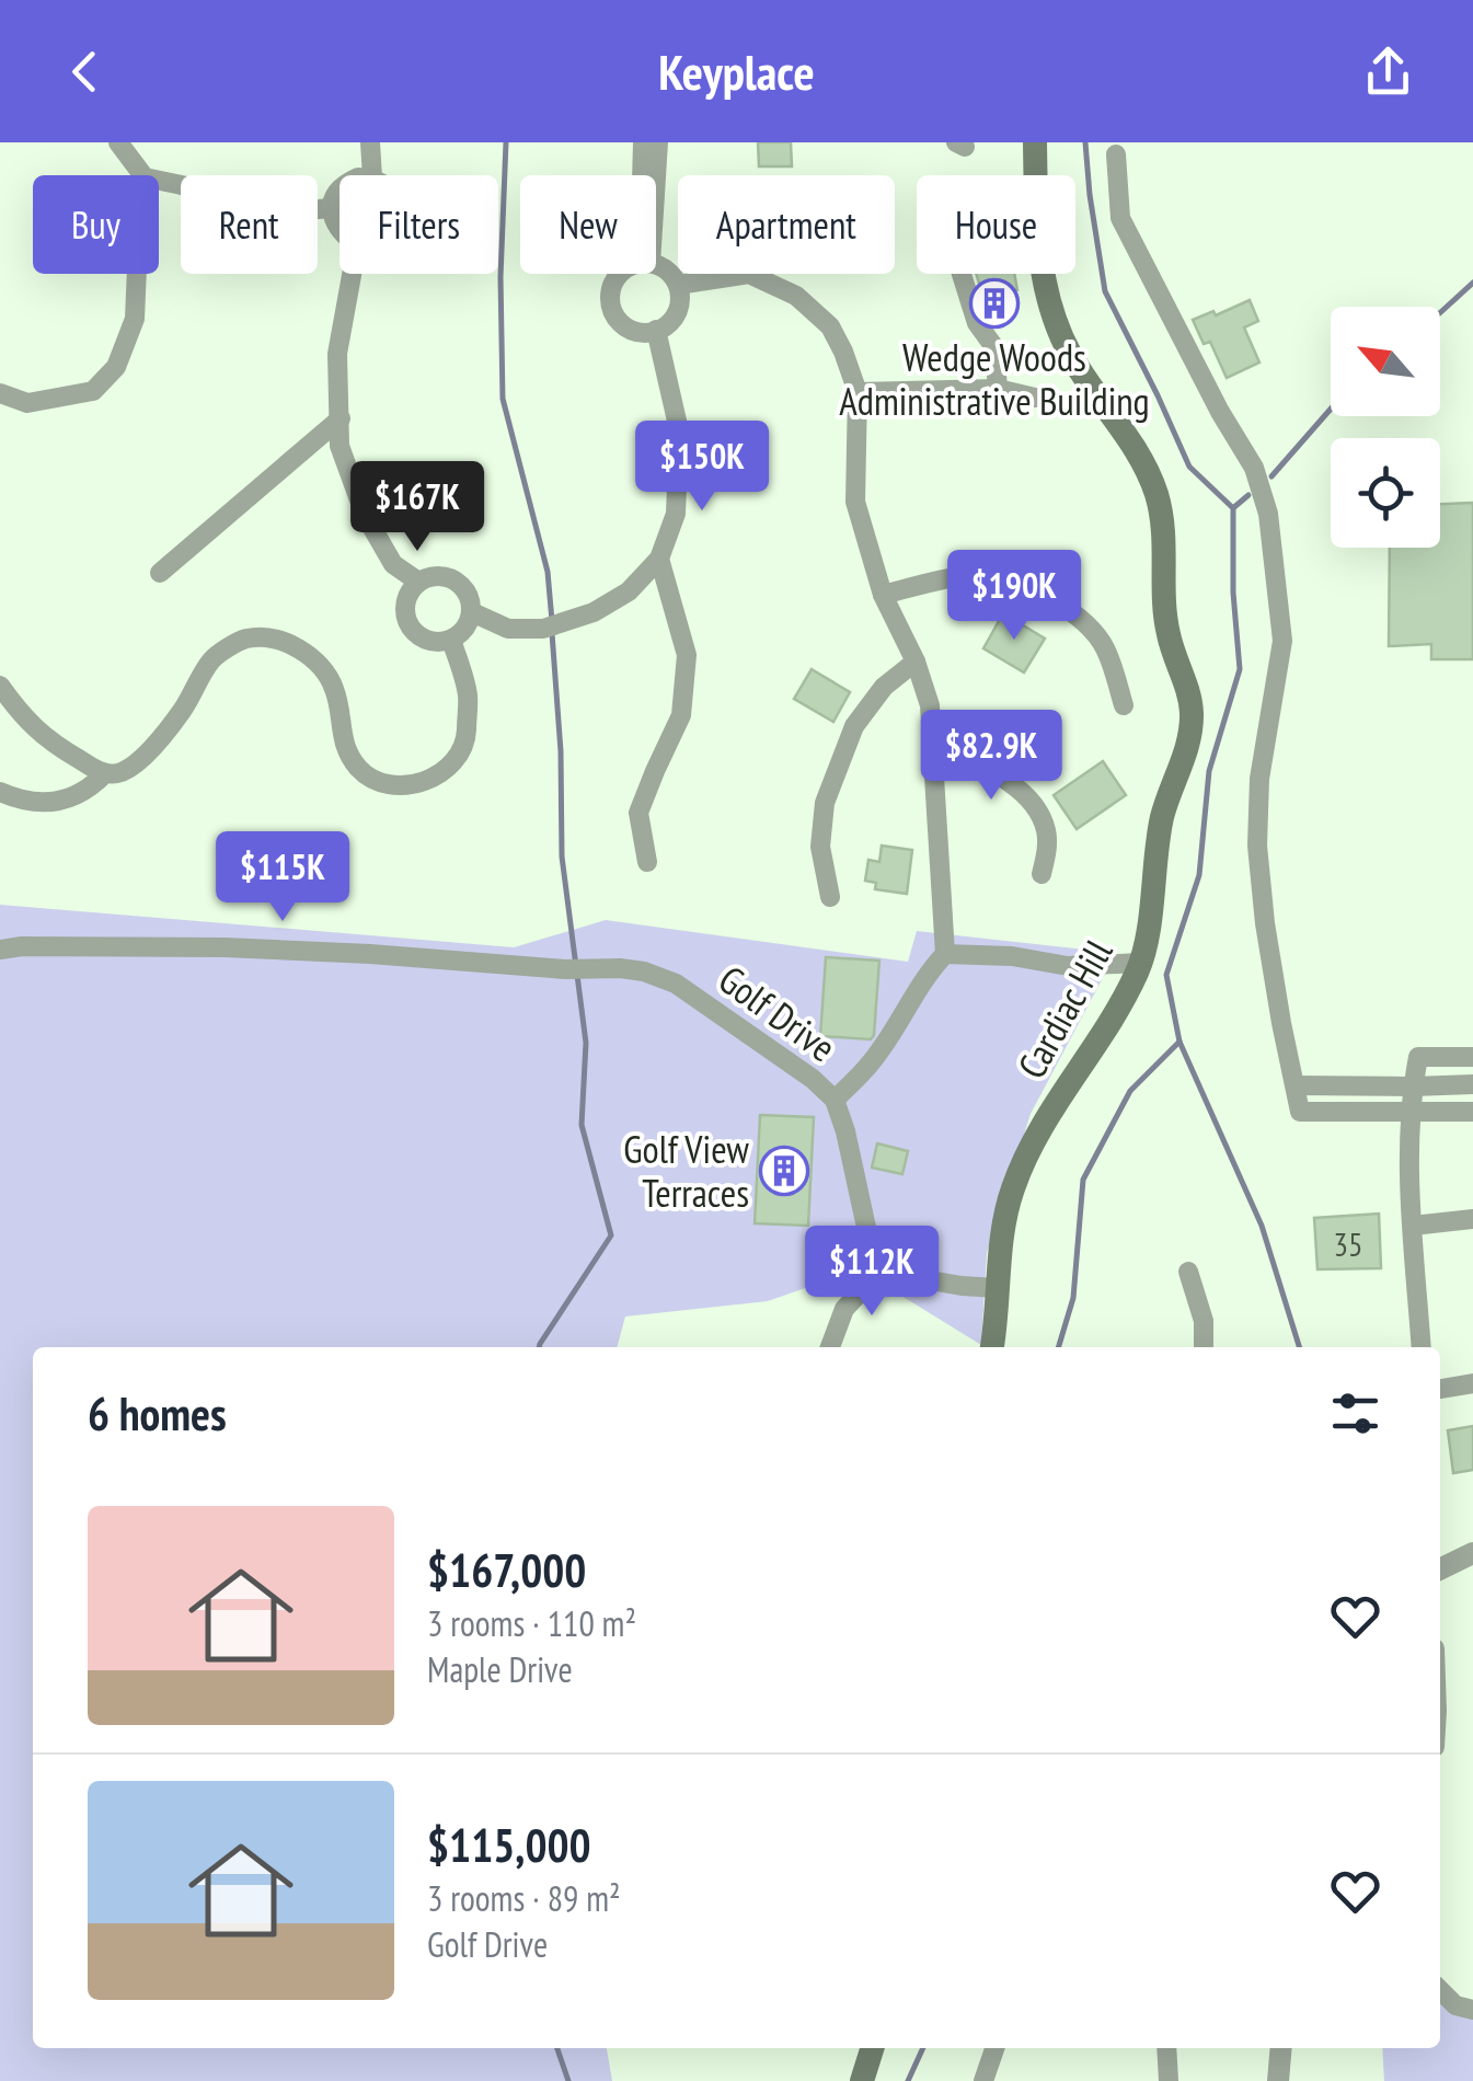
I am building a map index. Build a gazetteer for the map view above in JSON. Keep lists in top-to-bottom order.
{
  "streets": {
    "main road": ["Cardiac Hill"],
    "street": ["Golf Drive"]
  },
  "places": {
    "building": ["Wedge Woods Administrative Building", "Golf View Terraces"]
  },
  "house_numbers": ["35"],
  "north": "top left",
  "page": {
    "header": "Keyplace",
    "chip": [
      "Buy",
      "Rent",
      "Filters",
      "New",
      "Apartment",
      "House"
    ],
    "price": [
      "$150K",
      "$167K",
      "$190K",
      "$82.9K",
      "$115K",
      "$112K"
    ],
    "heading": "6 homes",
    "list": [
      {
        "name": "$167,000",
        "note": "3 rooms · 110 m² · Maple Drive"
      },
      {
        "name": "$115,000",
        "note": "3 rooms · 89 m² · Golf Drive"
      }
    ]
  }
}
